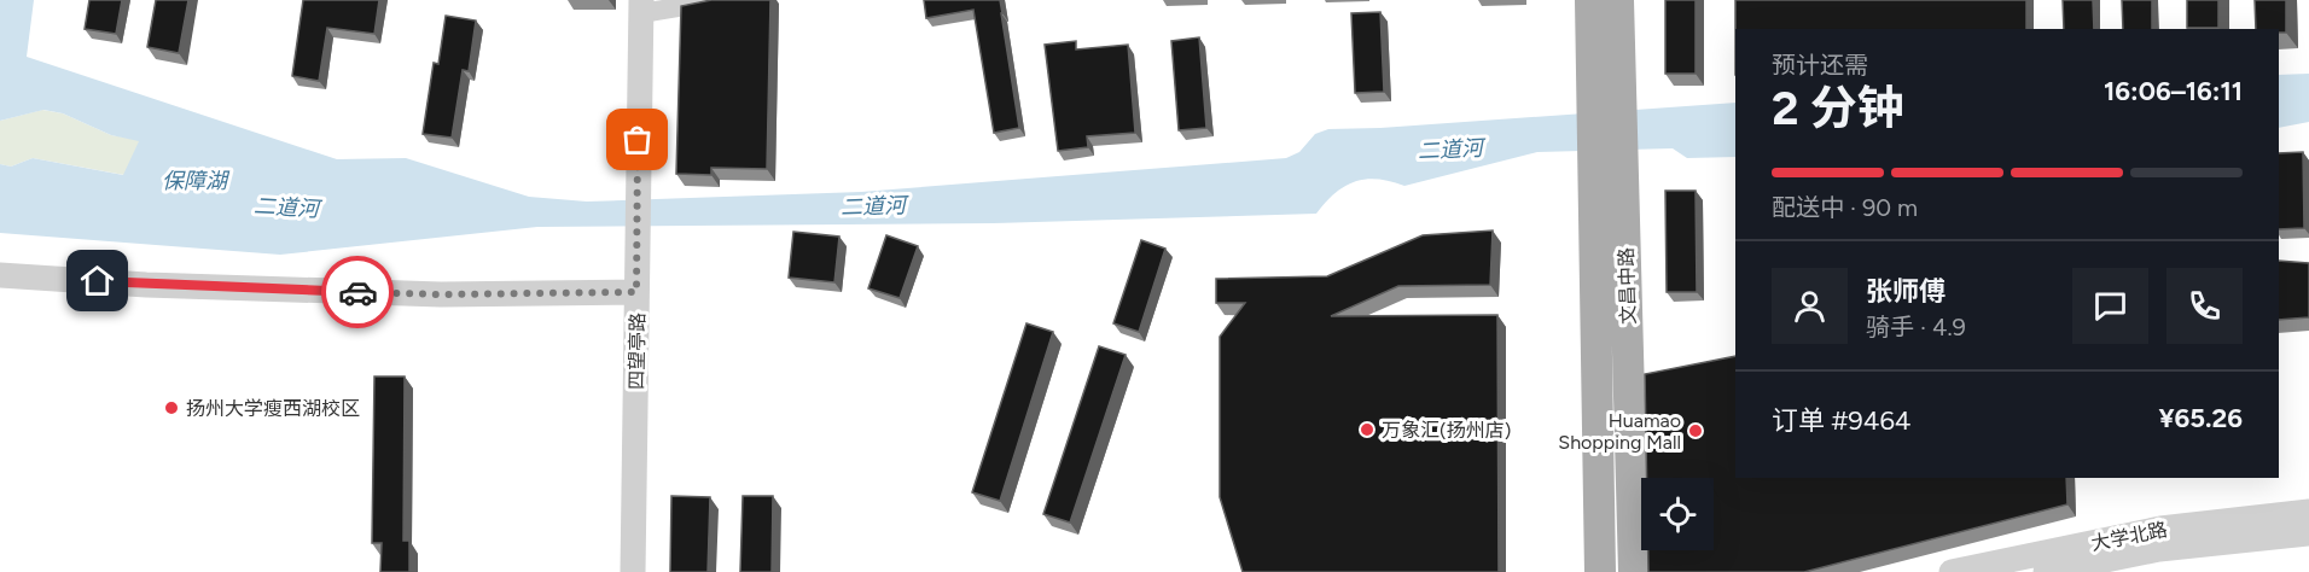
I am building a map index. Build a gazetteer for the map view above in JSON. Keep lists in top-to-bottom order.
{
  "streets": {
    "main road": ["文昌中路"],
    "street": ["四望亭路", "大学北路"]
  },
  "water": ["二道河", "保障湖"],
  "places": ["扬州大学瘦西湖校区", "万象汇(扬州店)", "Huamao Shopping Mall"],
  "page": {
    "heading": ["2 分钟", "预计还需", "16:06–16:11"],
    "panel": [
      "张师傅",
      "骑手 · 4.9",
      "订单 #9464",
      "¥65.26"
    ],
    "bar": "配送中 · 90 m"
  }
}
